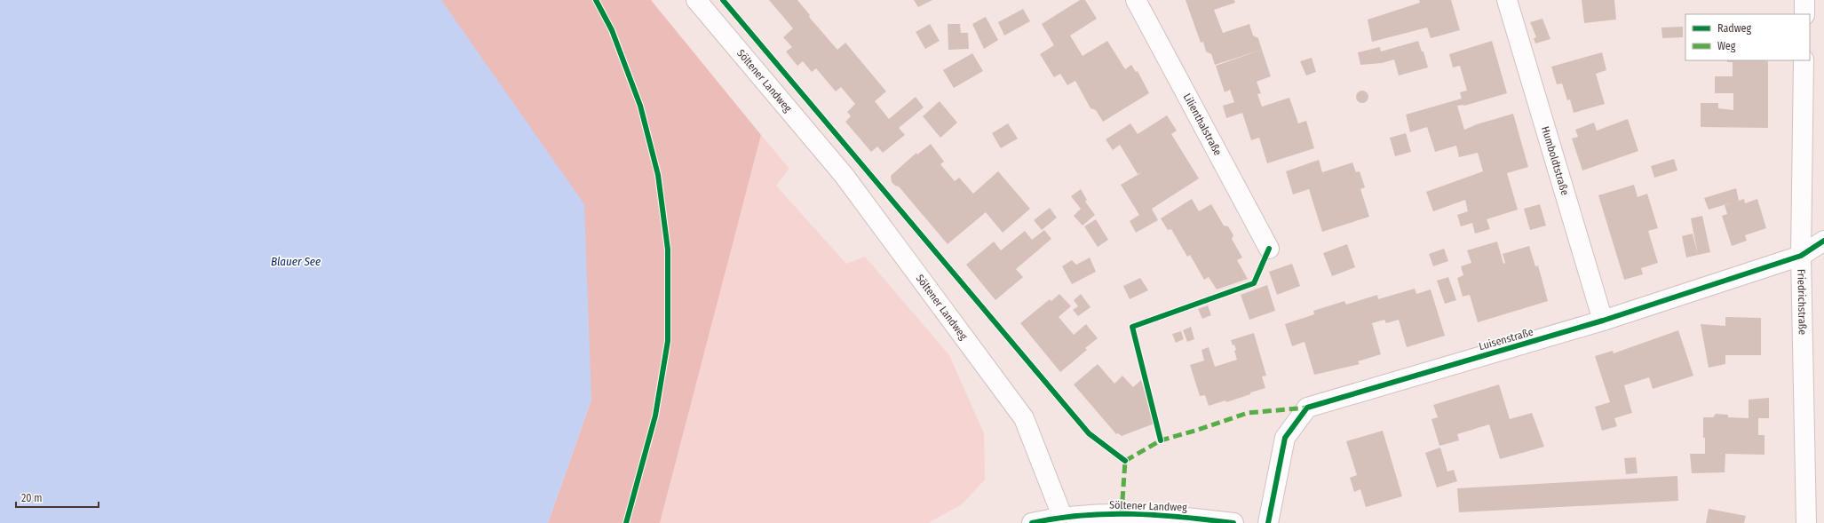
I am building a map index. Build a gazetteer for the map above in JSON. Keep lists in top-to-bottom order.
{
  "streets": {
    "street": [
      "Söltener Landweg",
      "Lilienthalstraße",
      "Humboldtstraße",
      "Friedrichstraße",
      "Luisenstraße"
    ]
  },
  "crossings": [
    ["Humboldtstraße", "Luisenstraße"],
    ["Friedrichstraße", "Luisenstraße"]
  ],
  "water": ["Blauer See"],
  "legend": ["Radweg", "Weg"],
  "scale_bar": "20 m"
}
